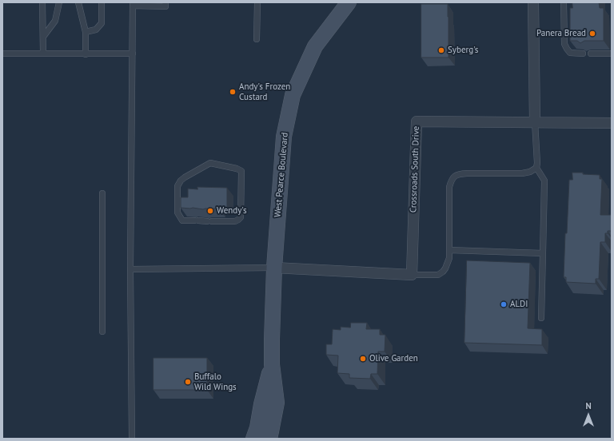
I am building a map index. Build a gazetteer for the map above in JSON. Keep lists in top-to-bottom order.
{
  "streets": {
    "street": ["Crossroads South Drive", "West Pearce Boulevard"]
  },
  "places": [
    "Panera Bread",
    "Syberg's",
    "Andy's Frozen Custard",
    "Wendy's",
    "ALDI",
    "Olive Garden",
    "Buffalo Wild Wings"
  ],
  "north": "top"
}
